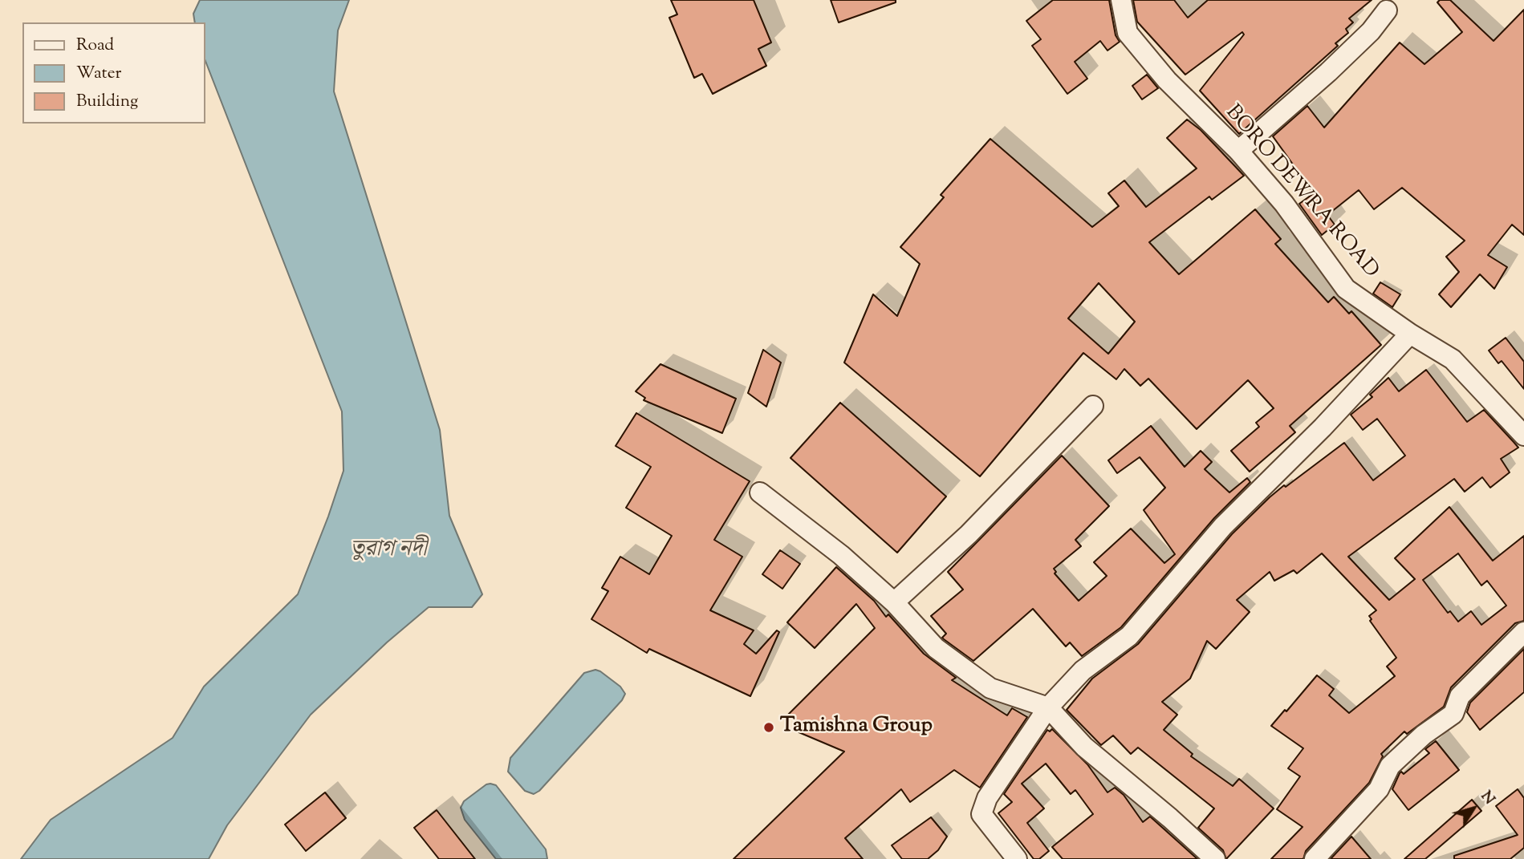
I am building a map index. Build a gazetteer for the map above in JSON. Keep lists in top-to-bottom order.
{
  "streets": {
    "street": ["BORO DEWRA ROAD"]
  },
  "water": ["তুরাগ নদী"],
  "places": ["Tamishna Group"],
  "legend": ["Road", "Water", "Building"],
  "north": "top right"
}
